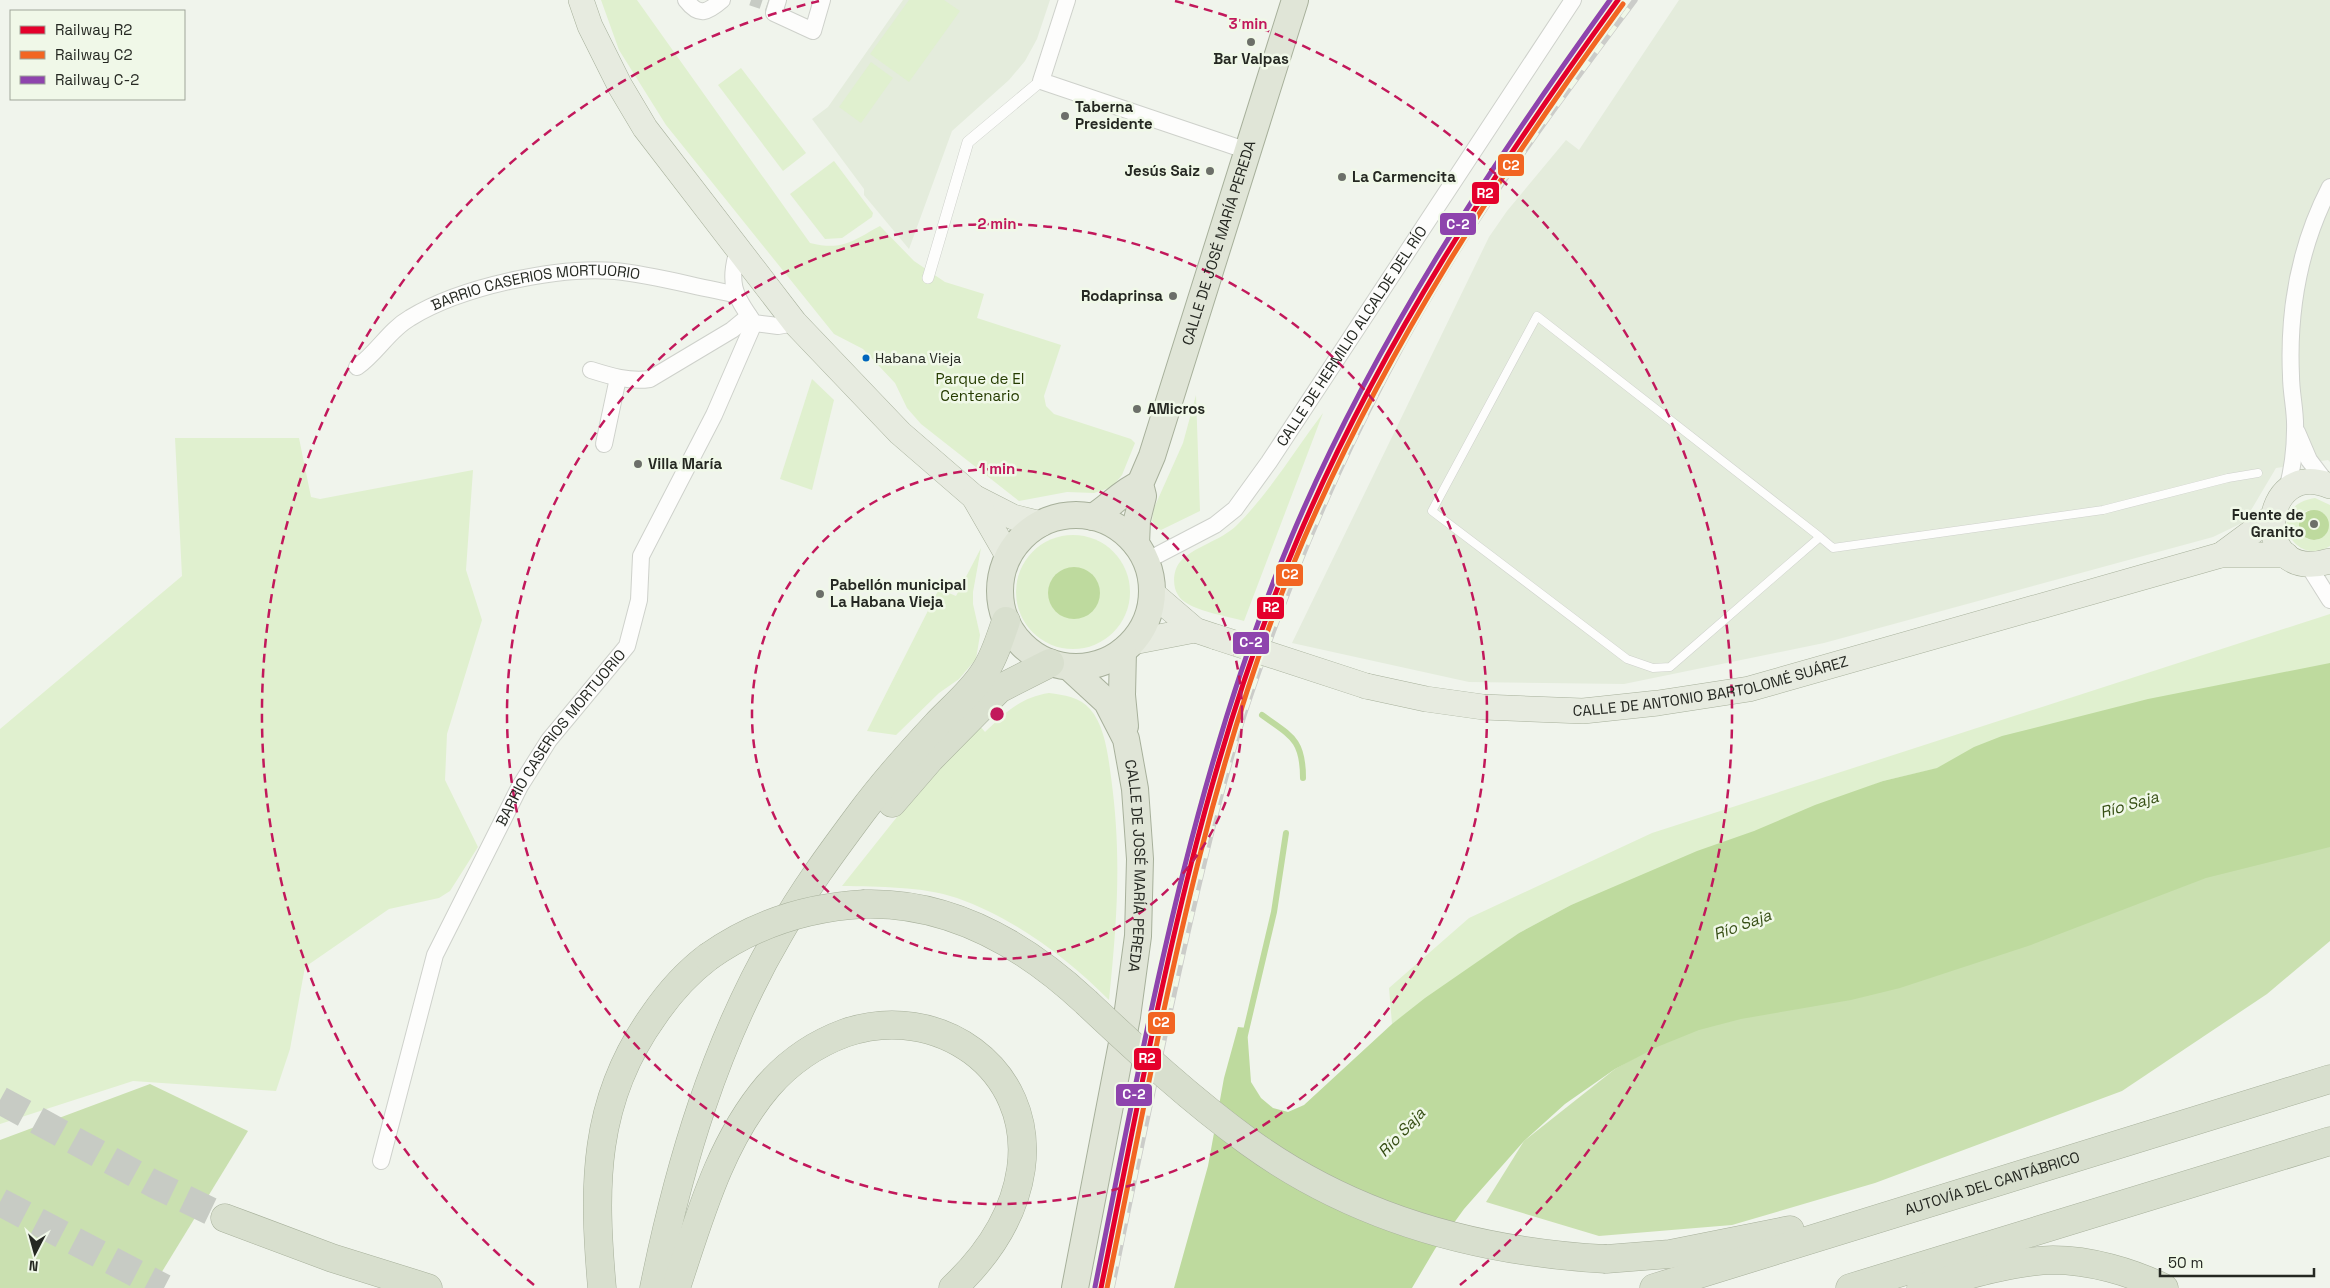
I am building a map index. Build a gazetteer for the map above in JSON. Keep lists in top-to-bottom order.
{
  "streets": {
    "highway": ["CALLE DE JOSÉ MARÍA PEREDA", "AUTOVÍA DEL CANTÁBRICO"],
    "main road": ["CALLE DE ANTONIO BARTOLOMÉ SUÁREZ"],
    "street": ["BARRIO CASERIOS MORTUORIO", "CALLE DE HERMILIO ALCALDE DEL RÍO"]
  },
  "crossings": [
    ["CALLE DE JOSÉ MARÍA PEREDA", "CALLE DE HERMILIO ALCALDE DEL RÍO"],
    ["CALLE DE JOSÉ MARÍA PEREDA", "CALLE DE ANTONIO BARTOLOMÉ SUÁREZ"],
    ["CALLE DE HERMILIO ALCALDE DEL RÍO", "CALLE DE ANTONIO BARTOLOMÉ SUÁREZ"]
  ],
  "water": ["Río Saja"],
  "parks": ["Parque de El Centenario"],
  "places": [
    "Bar Valpas",
    "Taberna Presidente",
    "Jesús Saiz",
    "La Carmencita",
    "Rodaprinsa",
    "Habana Vieja",
    "AMicros",
    "Villa María",
    "Fuente de Granito",
    "Pabellón municipal La Habana Vieja"
  ],
  "lines": ["rail line R2", "rail line C-2", "rail line C2"],
  "legend": ["Railway R2", "Railway C2", "Railway C-2"],
  "scale_bar": "50 m",
  "north": "bottom",
  "rings": ["3 min", "2 min", "1 min"]
}
